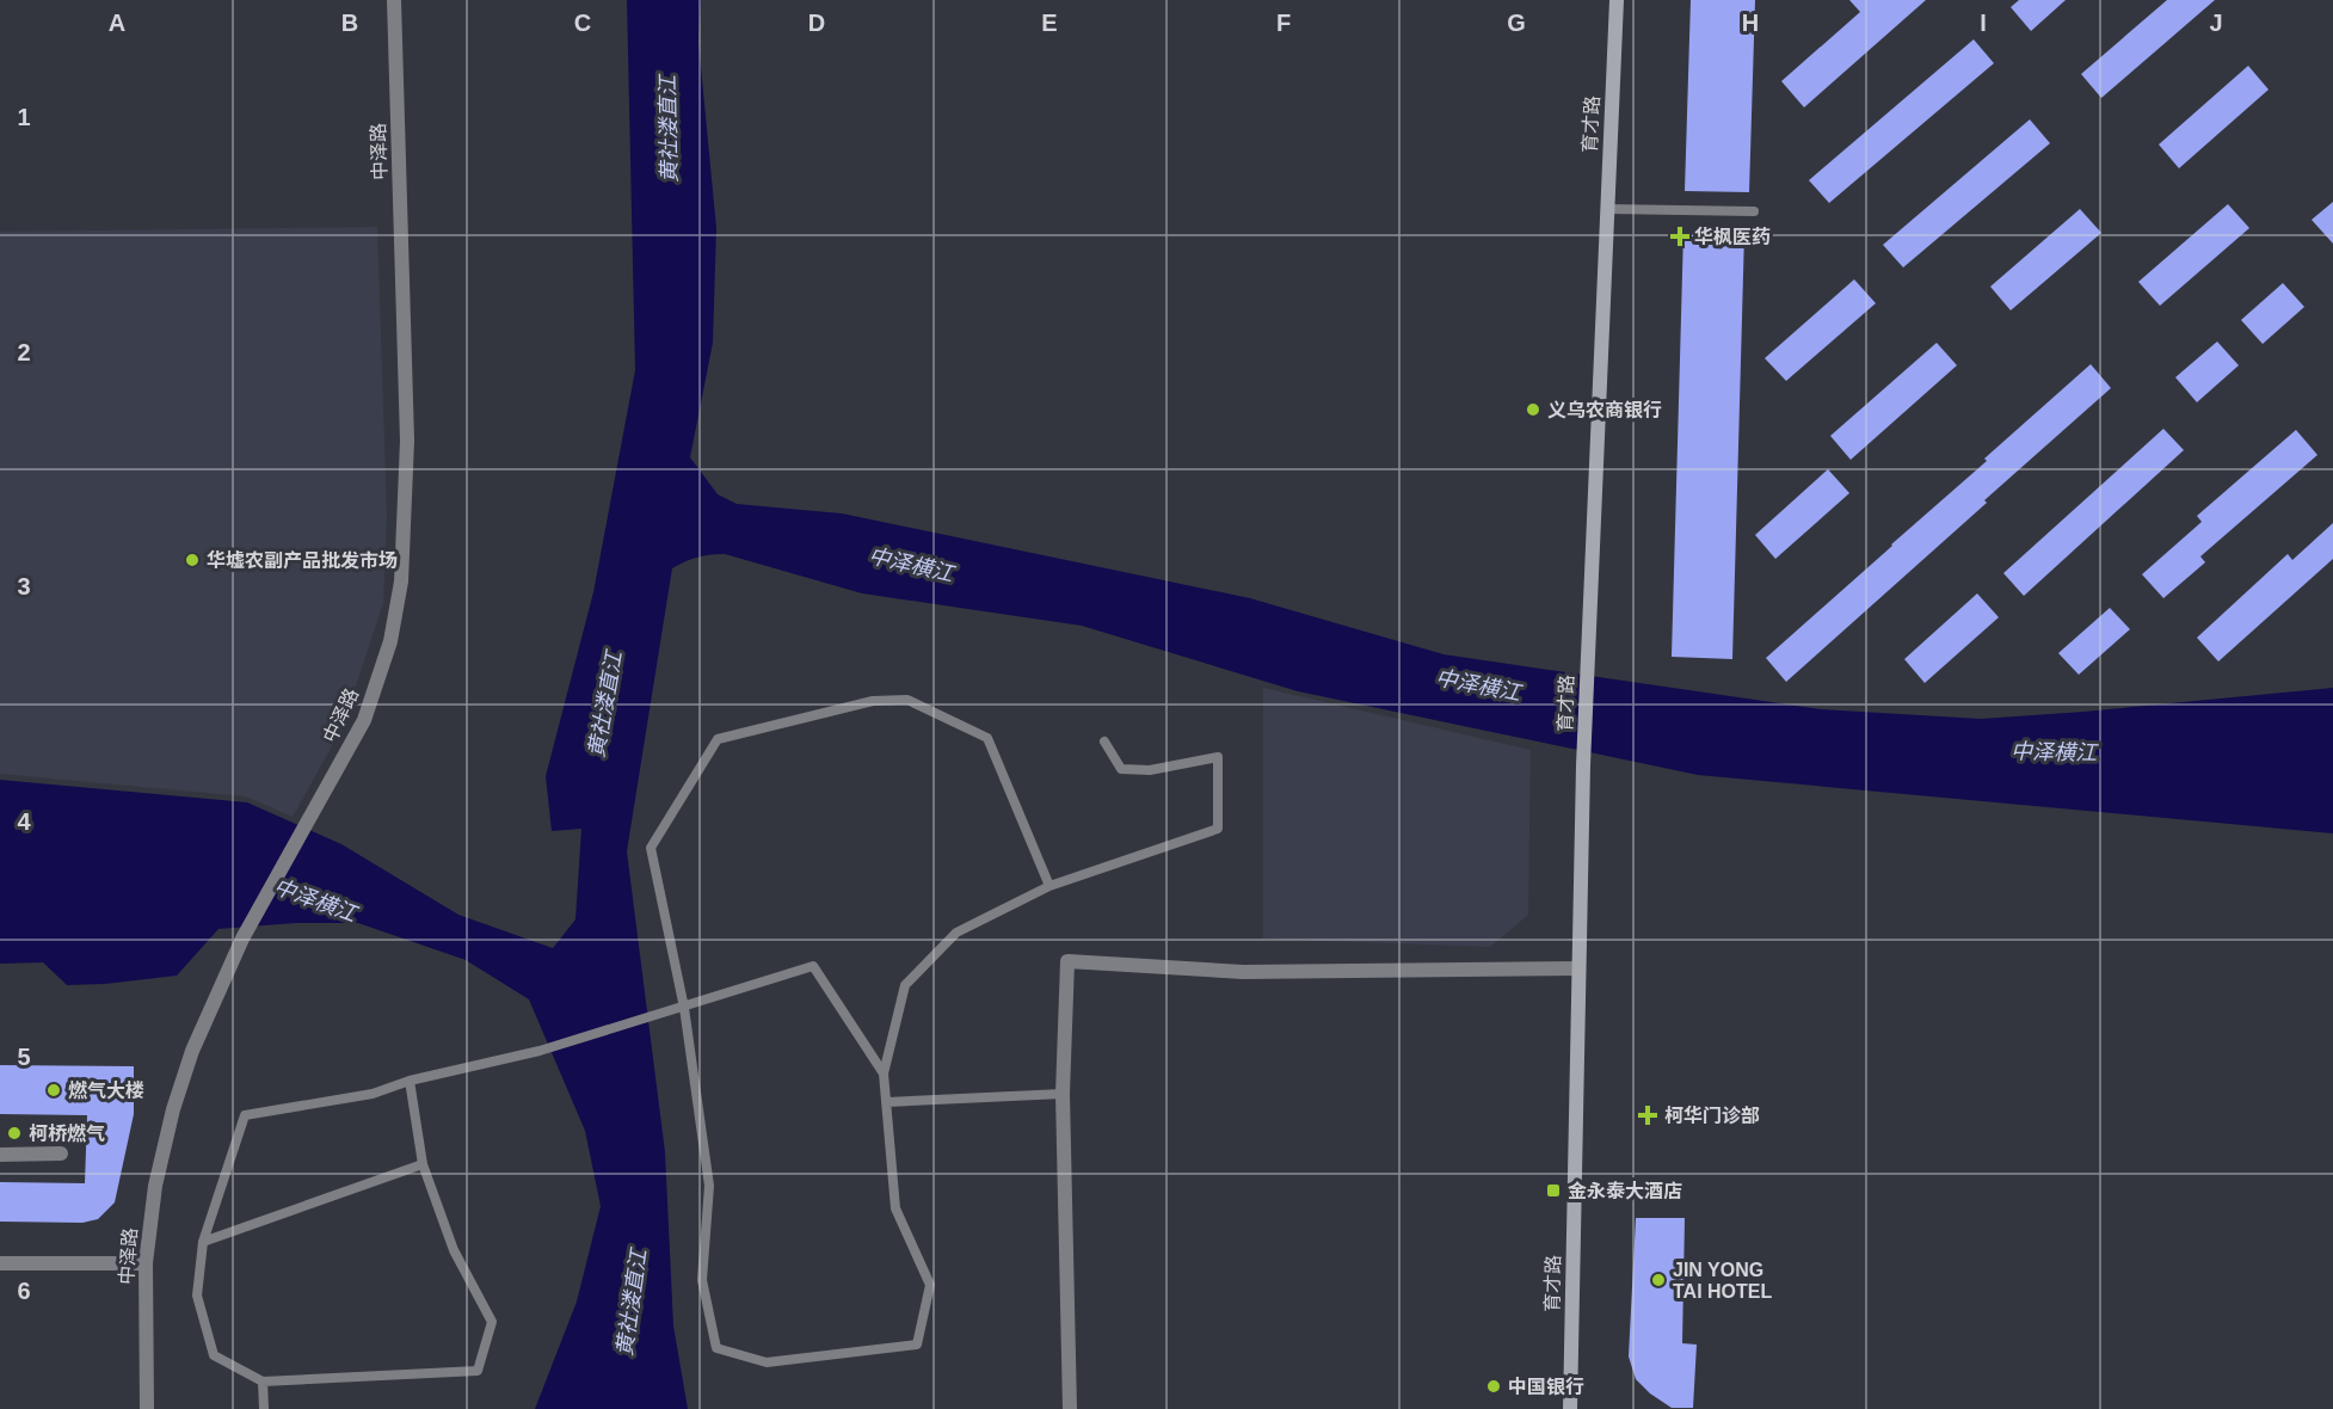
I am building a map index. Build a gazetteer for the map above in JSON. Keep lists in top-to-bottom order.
{
  "streets": {
    "street": ["育才路", "中泽路"]
  },
  "water": ["黄社溇直江", "中泽横江"],
  "places": {
    "health": ["华枫医药", "柯华门诊部"],
    "other": [
      "义乌农商银行",
      "华墟农副产品批发市场",
      "燃气大楼",
      "柯桥燃气",
      "JIN YONG TAI HOTEL",
      "中国银行"
    ],
    "transit": ["金永泰大酒店"]
  },
  "grid": {
    "columns": [
      "A",
      "B",
      "C",
      "D",
      "E",
      "F",
      "G",
      "H",
      "I",
      "J"
    ],
    "rows": [
      "1",
      "2",
      "3",
      "4",
      "5",
      "6"
    ]
  }
}
